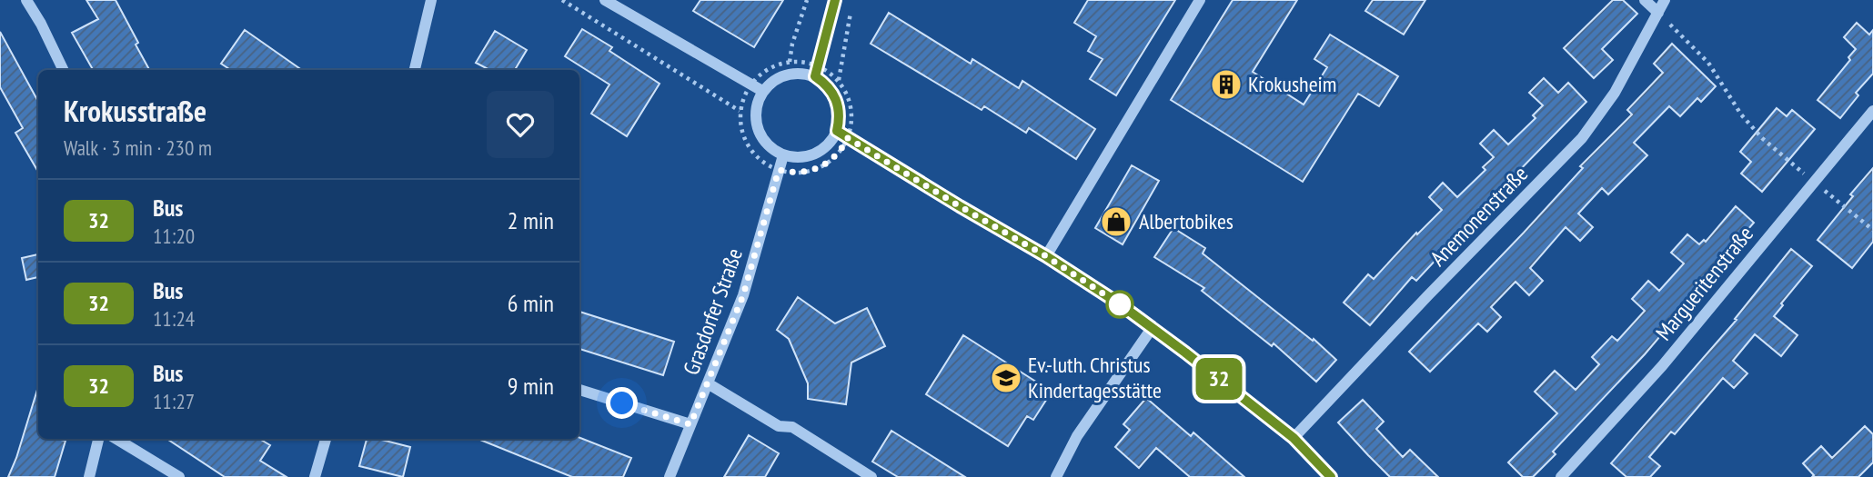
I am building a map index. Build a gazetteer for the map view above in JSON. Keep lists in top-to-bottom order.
{
  "streets": {
    "street": ["Anemonenstraße", "Margueritenstraße", "Grasdorfer Straße"]
  },
  "places": {
    "building": ["Krokusheim"],
    "shop": ["Albertobikes"],
    "school or university": ["Ev.-luth. Christus Kindertagesstätte"]
  },
  "lines": ["bus line 32"],
  "page": {
    "on_map": "32",
    "heading": ["Krokusstraße", "Walk · 3 min · 230 m"],
    "list": [
      {
        "mark": "32",
        "name": "Bus",
        "note": "11:20",
        "value": "2 min"
      },
      {
        "mark": "32",
        "name": "Bus",
        "note": "11:24",
        "value": "6 min"
      },
      {
        "mark": "32",
        "name": "Bus",
        "note": "11:27",
        "value": "9 min"
      }
    ]
  }
}
